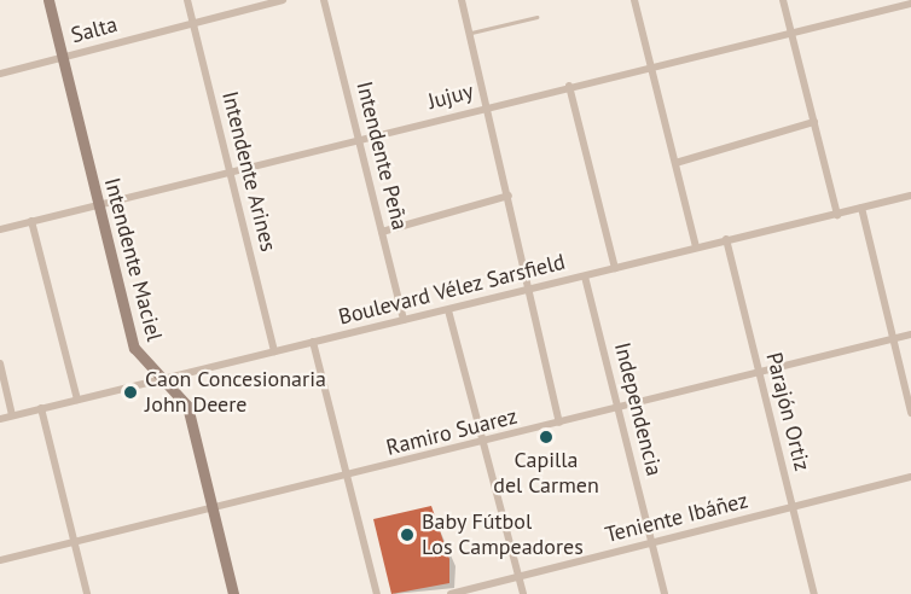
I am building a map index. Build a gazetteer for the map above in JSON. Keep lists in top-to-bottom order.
{
  "streets": {
    "main road": ["Intendente Maciel"],
    "street": [
      "Salta",
      "Jujuy",
      "Intendente Peña",
      "Intendente Arines",
      "Boulevard Vélez Sarsfield",
      "Independencia",
      "Parajón Ortiz",
      "Ramiro Suarez",
      "Teniente Ibáñez"
    ]
  },
  "crossings": [
    ["Salta", "Intendente Arines"],
    ["Salta", "Intendente Maciel"],
    ["Jujuy", "Intendente Peña"],
    ["Jujuy", "Intendente Arines"],
    ["Jujuy", "Intendente Maciel"],
    ["Intendente Peña", "Boulevard Vélez Sarsfield"],
    ["Intendente Arines", "Boulevard Vélez Sarsfield"],
    ["Intendente Maciel", "Boulevard Vélez Sarsfield"],
    ["Intendente Maciel", "Ramiro Suarez"],
    ["Boulevard Vélez Sarsfield", "Independencia"],
    ["Boulevard Vélez Sarsfield", "Parajón Ortiz"],
    ["Independencia", "Ramiro Suarez"],
    ["Independencia", "Teniente Ibáñez"],
    ["Parajón Ortiz", "Ramiro Suarez"],
    ["Parajón Ortiz", "Teniente Ibáñez"]
  ],
  "places": ["Caon Concesionaria John Deere", "Capilla del Carmen", "Baby Fútbol Los Campeadores"]
}
